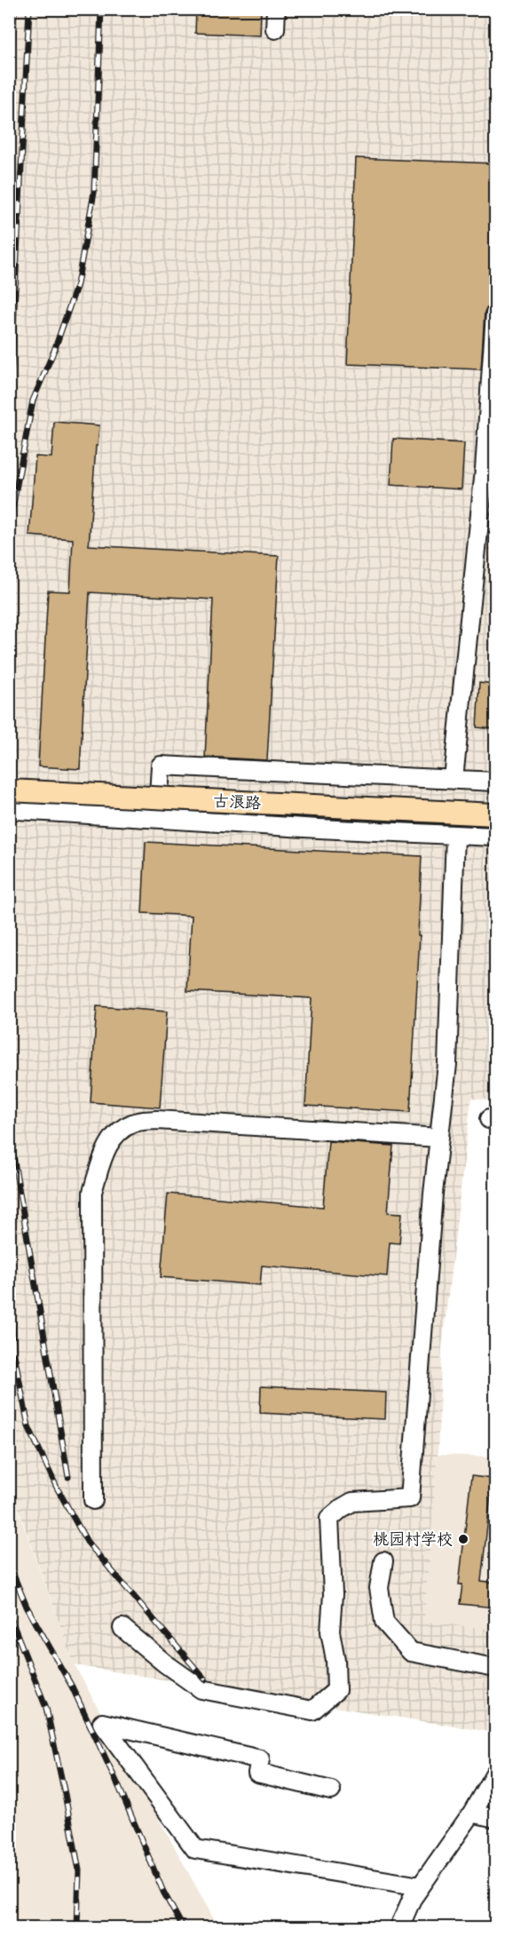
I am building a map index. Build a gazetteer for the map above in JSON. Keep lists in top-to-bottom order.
{
  "streets": {
    "main road": ["古浪路"]
  },
  "places": ["桃园村学校"]
}
